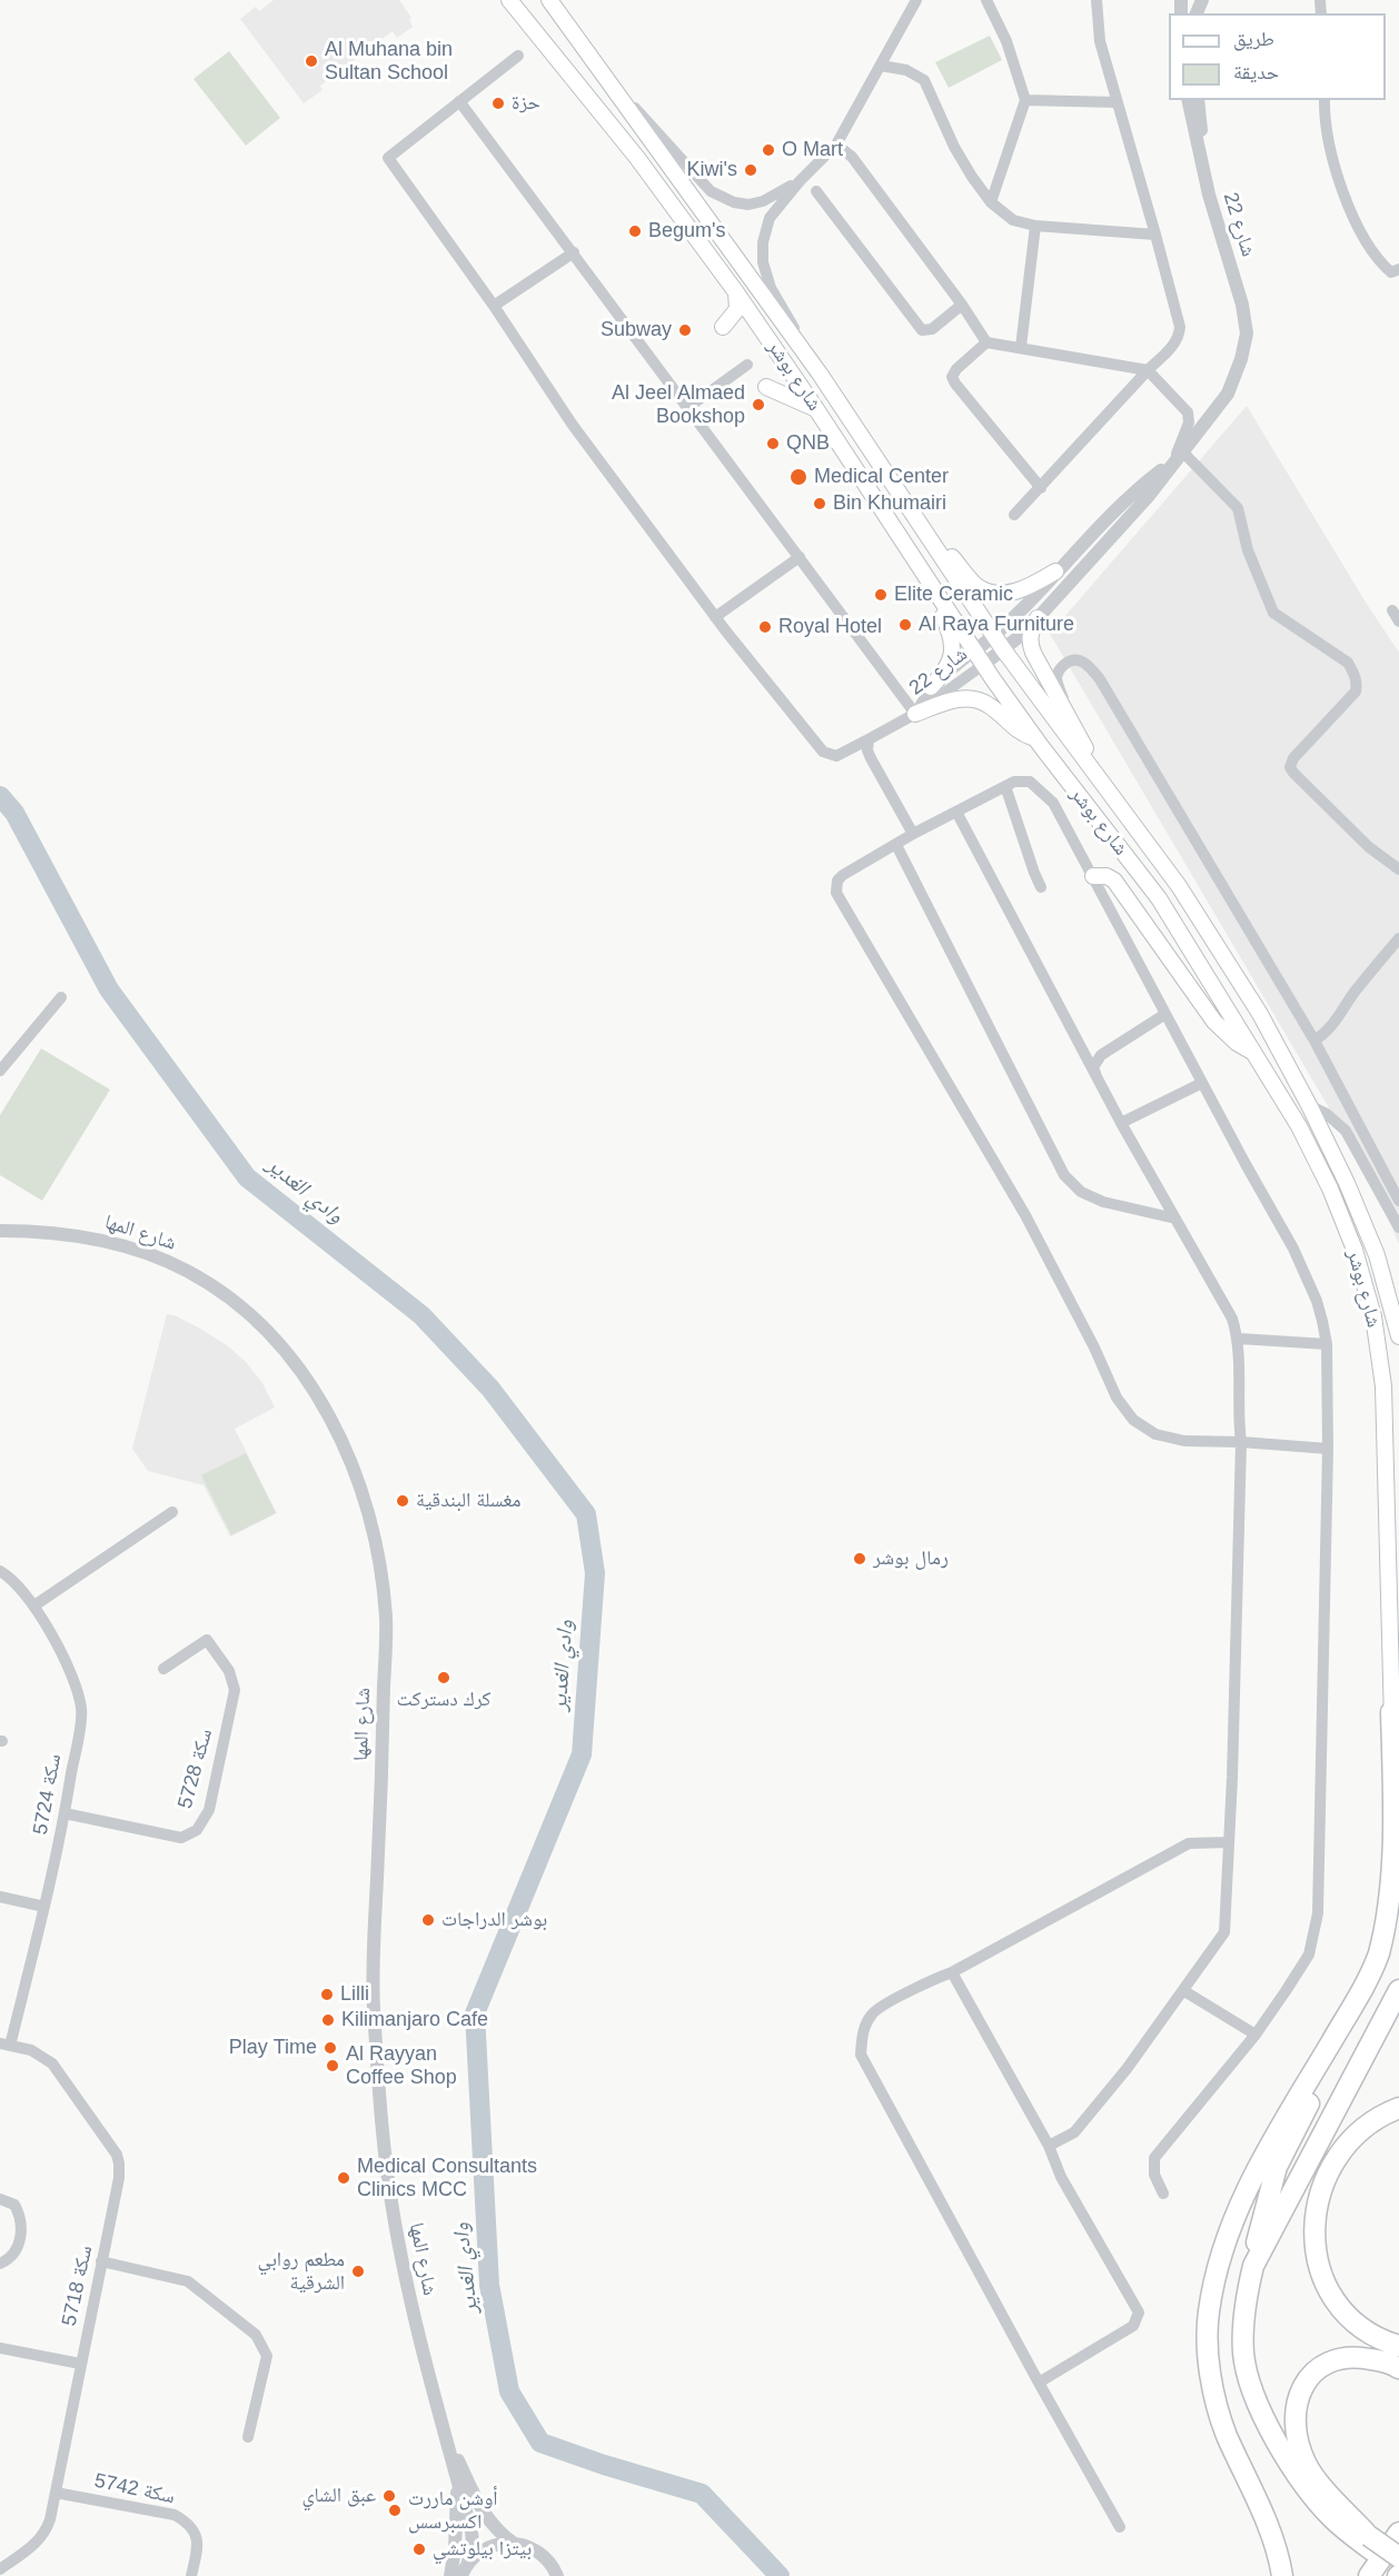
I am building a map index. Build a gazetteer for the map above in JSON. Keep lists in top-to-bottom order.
{
  "streets": {
    "main road": ["شارع بوشر"],
    "street": [
      "شارع 22",
      "شارع المها",
      "سكة 5728",
      "سكة 5724",
      "سكة 5718",
      "سكة 5742"
    ]
  },
  "crossings": [
    ["شارع 22", "شارع بوشر"],
    ["سكة 5728", "سكة 5724"],
    ["سكة 5724", "سكة 5718"],
    ["سكة 5718", "سكة 5742"]
  ],
  "water": ["وادي الغدير"],
  "places": [
    "Al Muhana bin Sultan School",
    "حزة",
    "O Mart",
    "Kiwi's",
    "Begum's",
    "Subway",
    "Al Jeel Almaed Bookshop",
    "QNB",
    "Medical Center",
    "Bin Khumairi",
    "Elite Ceramic",
    "Al Raya Furniture",
    "Royal Hotel",
    "مغسلة البندقية",
    "رمال بوشر",
    "كرك دستركت",
    "بوشر الدراجات",
    "Lilli",
    "Kilimanjaro Cafe",
    "Play Time",
    "Al Rayyan Coffee Shop",
    "Medical Consultants Clinics MCC",
    "مطعم روابي الشرقية",
    "عبق الشاي",
    "أوشن ماررت اكسبرسس",
    "بيتزا بيلوتشي"
  ],
  "legend": ["طريق", "حديقة"]
}
